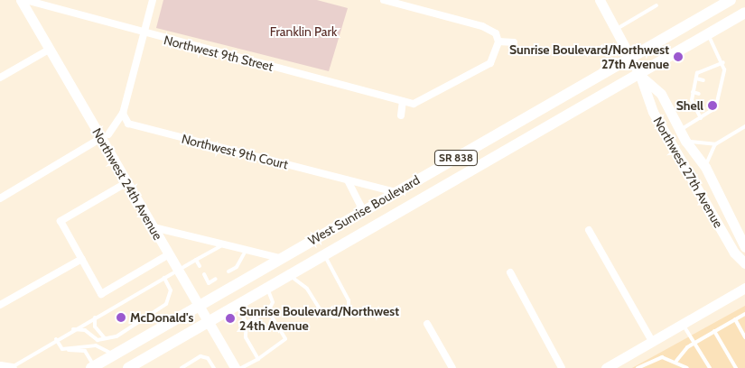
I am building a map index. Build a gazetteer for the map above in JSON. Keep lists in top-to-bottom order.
{
  "streets": {
    "main road": ["SR 838", "West Sunrise Boulevard"],
    "street": [
      "Northwest 9th Street",
      "Northwest 9th Court",
      "Northwest 27th Avenue",
      "Northwest 24th Avenue"
    ]
  },
  "crossings": [
    ["Northwest 9th Court", "West Sunrise Boulevard"],
    ["Northwest 27th Avenue", "West Sunrise Boulevard"],
    ["Northwest 24th Avenue", "West Sunrise Boulevard"]
  ],
  "parks": ["Franklin Park"],
  "places": [
    "Sunrise Boulevard/Northwest 27th Avenue",
    "Shell",
    "McDonald's",
    "Sunrise Boulevard/Northwest 24th Avenue"
  ]
}
